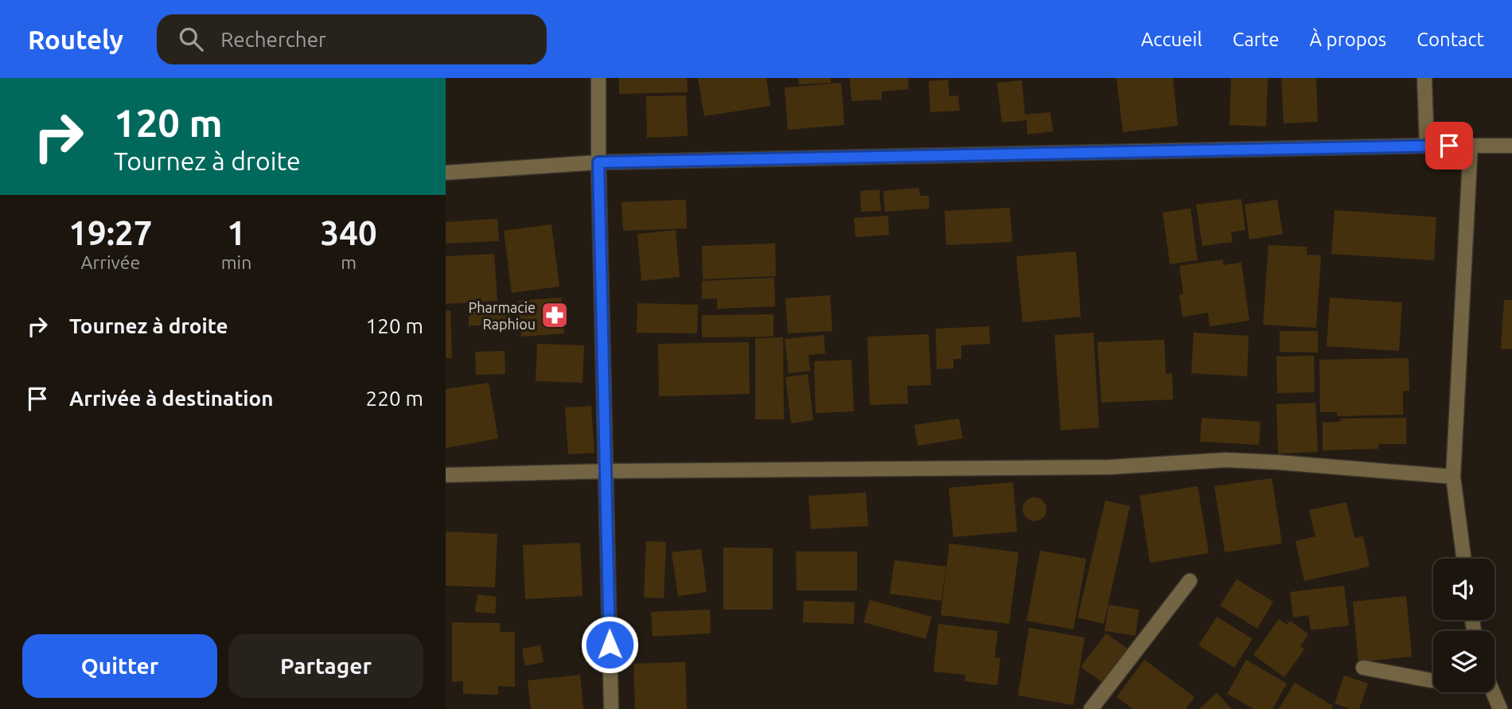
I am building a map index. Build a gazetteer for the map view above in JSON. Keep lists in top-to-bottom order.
{
  "places": {
    "pharmacy": ["Pharmacie Raphiou"]
  },
  "page": {
    "header": "Routely",
    "search": "Rechercher",
    "nav": [
      "Accueil",
      "Carte",
      "À propos",
      "Contact"
    ],
    "turn": ["120 m", "Tournez à droite"],
    "eta": [
      "19:27",
      "Arrivée",
      "1",
      "min",
      "340",
      "m"
    ],
    "list": [
      {
        "name": "Tournez à droite",
        "value": "120 m"
      },
      {
        "name": "Arrivée à destination",
        "value": "220 m"
      }
    ],
    "buttons": ["Quitter", "Partager"]
  }
}
